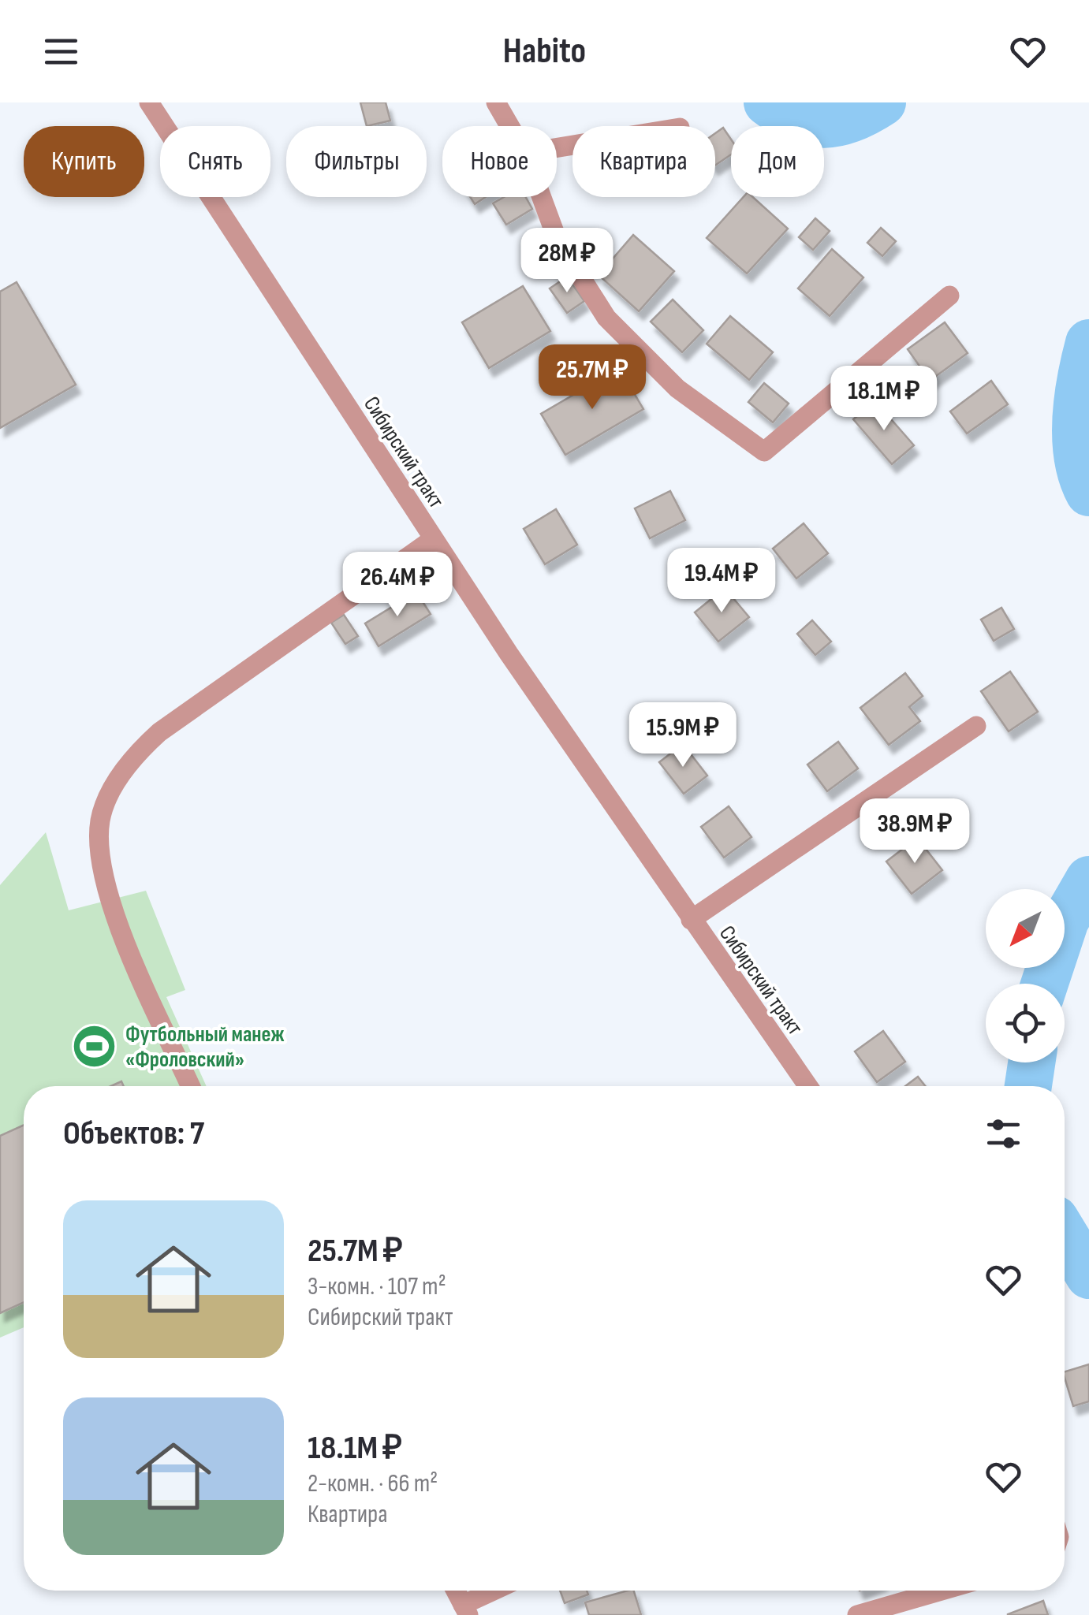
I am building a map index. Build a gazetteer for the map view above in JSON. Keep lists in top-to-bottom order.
{
  "streets": {
    "street": ["Сибирский тракт"]
  },
  "places": {
    "sports": ["Футбольный манеж «Фроловский»"]
  },
  "north": "bottom left",
  "page": {
    "header": "Habito",
    "chip": [
      "Купить",
      "Снять",
      "Фильтры",
      "Новое",
      "Квартира",
      "Дом"
    ],
    "price": [
      "28M ₽",
      "25.7M ₽",
      "18.1M ₽",
      "19.4M ₽",
      "26.4M ₽",
      "15.9M ₽",
      "38.9M ₽"
    ],
    "heading": "Объектов: 7",
    "list": [
      {
        "name": "25.7M ₽",
        "note": "3-комн. · 107 m² · Сибирский тракт"
      },
      {
        "name": "18.1M ₽",
        "note": "2-комн. · 66 m² · Квартира"
      }
    ]
  }
}
